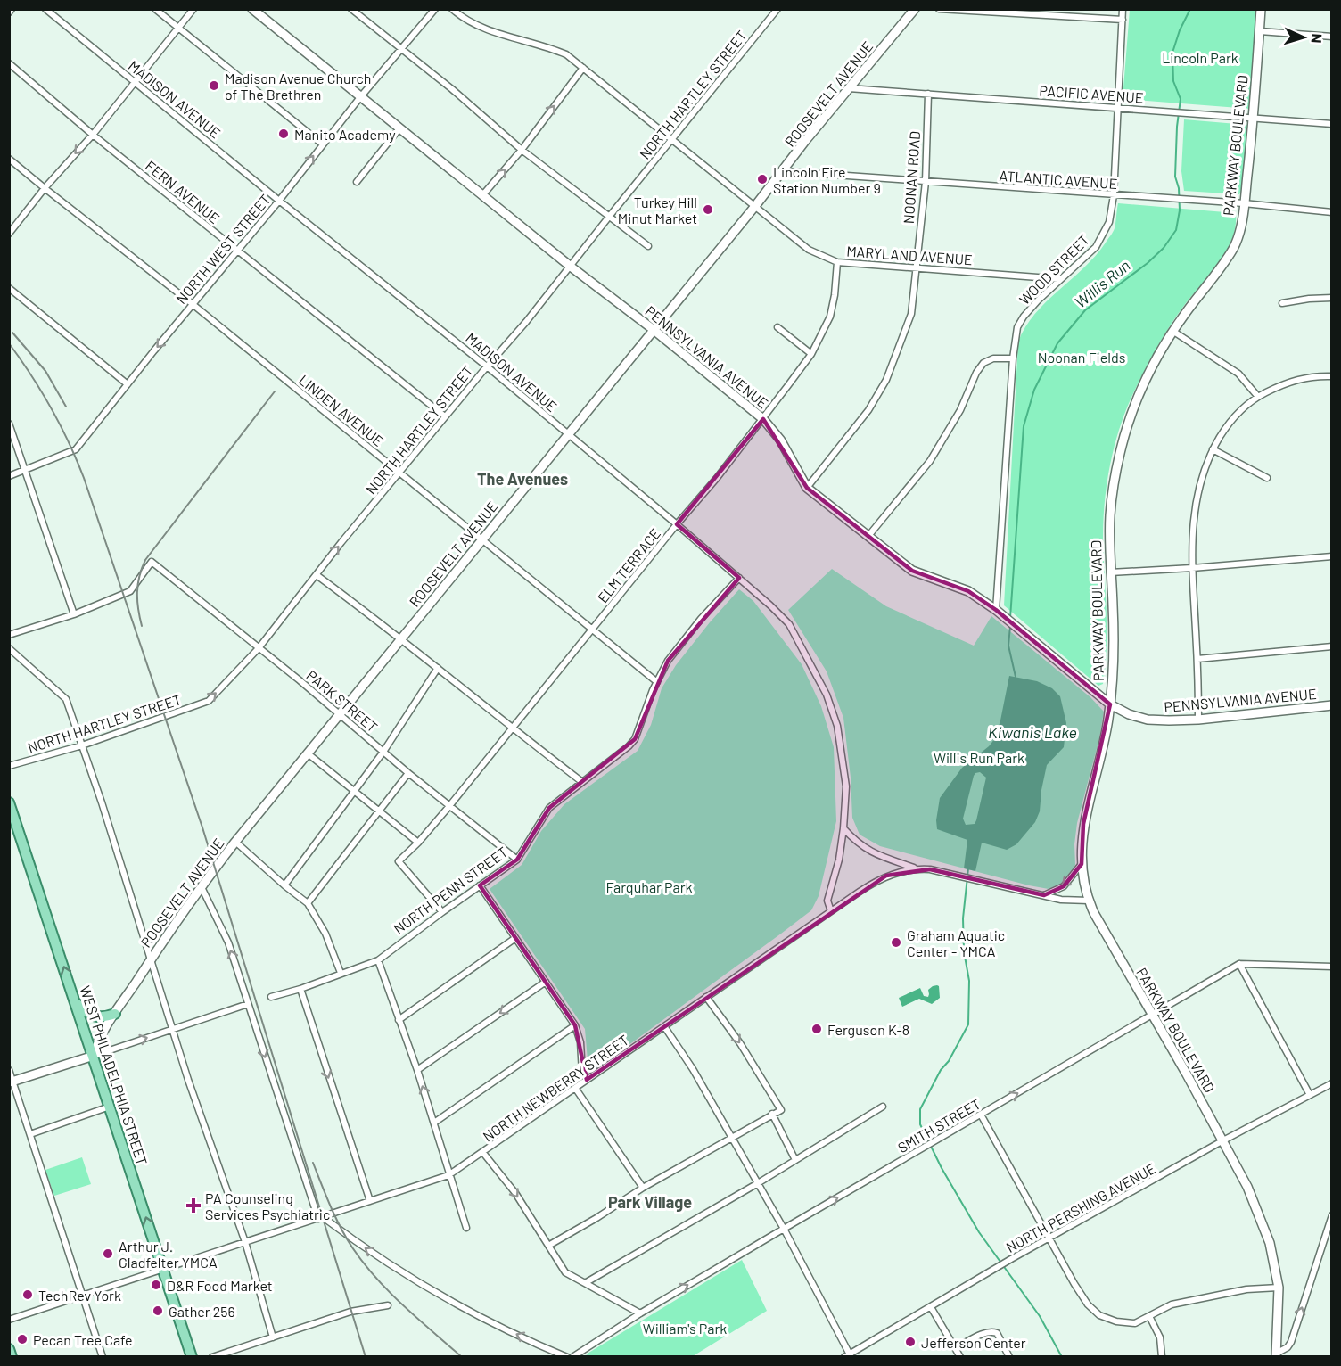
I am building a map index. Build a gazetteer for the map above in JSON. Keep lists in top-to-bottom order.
{
  "streets": {
    "main road": ["WEST PHILADELPHIA STREET"],
    "street": [
      "ROOSEVELT AVENUE",
      "PACIFIC AVENUE",
      "NORTH HARTLEY STREET",
      "MADISON AVENUE",
      "PARKWAY BOULEVARD",
      "NOONAN ROAD",
      "ATLANTIC AVENUE",
      "FERN AVENUE",
      "NORTH WEST STREET",
      "MARYLAND AVENUE",
      "WOOD STREET",
      "PENNSYLVANIA AVENUE",
      "LINDEN AVENUE",
      "ELM TERRACE",
      "PARK STREET",
      "NORTH PENN STREET",
      "NORTH NEWBERRY STREET",
      "SMITH STREET",
      "NORTH PERSHING AVENUE"
    ]
  },
  "crossings": [
    ["ROOSEVELT AVENUE", "PACIFIC AVENUE"],
    ["ROOSEVELT AVENUE", "MADISON AVENUE"],
    ["ROOSEVELT AVENUE", "ATLANTIC AVENUE"],
    ["ROOSEVELT AVENUE", "MARYLAND AVENUE"],
    ["ROOSEVELT AVENUE", "PENNSYLVANIA AVENUE"],
    ["ROOSEVELT AVENUE", "LINDEN AVENUE"],
    ["ROOSEVELT AVENUE", "PARK STREET"],
    ["ROOSEVELT AVENUE", "WEST PHILADELPHIA STREET"],
    ["PACIFIC AVENUE", "PARKWAY BOULEVARD"],
    ["PACIFIC AVENUE", "NOONAN ROAD"],
    ["PACIFIC AVENUE", "WOOD STREET"],
    ["NORTH HARTLEY STREET", "MADISON AVENUE"],
    ["NORTH HARTLEY STREET", "FERN AVENUE"],
    ["NORTH HARTLEY STREET", "MARYLAND AVENUE"],
    ["NORTH HARTLEY STREET", "PENNSYLVANIA AVENUE"],
    ["NORTH HARTLEY STREET", "LINDEN AVENUE"],
    ["NORTH HARTLEY STREET", "PARK STREET"],
    ["MADISON AVENUE", "NORTH WEST STREET"],
    ["MADISON AVENUE", "ELM TERRACE"],
    ["MADISON AVENUE", "NORTH PENN STREET"],
    ["MADISON AVENUE", "NORTH NEWBERRY STREET"],
    ["PARKWAY BOULEVARD", "ATLANTIC AVENUE"],
    ["PARKWAY BOULEVARD", "PENNSYLVANIA AVENUE"],
    ["PARKWAY BOULEVARD", "NORTH NEWBERRY STREET"],
    ["PARKWAY BOULEVARD", "SMITH STREET"],
    ["PARKWAY BOULEVARD", "NORTH PERSHING AVENUE"],
    ["NOONAN ROAD", "ATLANTIC AVENUE"],
    ["NOONAN ROAD", "MARYLAND AVENUE"],
    ["NOONAN ROAD", "PENNSYLVANIA AVENUE"],
    ["ATLANTIC AVENUE", "WOOD STREET"],
    ["FERN AVENUE", "NORTH WEST STREET"],
    ["NORTH WEST STREET", "PENNSYLVANIA AVENUE"],
    ["NORTH WEST STREET", "LINDEN AVENUE"],
    ["MARYLAND AVENUE", "WOOD STREET"],
    ["MARYLAND AVENUE", "ELM TERRACE"],
    ["WOOD STREET", "PENNSYLVANIA AVENUE"],
    ["PENNSYLVANIA AVENUE", "ELM TERRACE"],
    ["LINDEN AVENUE", "ELM TERRACE"],
    ["LINDEN AVENUE", "NORTH PENN STREET"],
    ["ELM TERRACE", "PARK STREET"],
    ["ELM TERRACE", "NORTH PENN STREET"],
    ["PARK STREET", "NORTH PENN STREET"],
    ["WEST PHILADELPHIA STREET", "NORTH NEWBERRY STREET"]
  ],
  "one_way": ["WEST PHILADELPHIA STREET", "SMITH STREET"],
  "districts": ["The Avenues", "Park Village"],
  "water": ["Willis Run", "Kiwanis Lake"],
  "parks": [
    "Lincoln Park",
    "Noonan Fields",
    "Willis Run Park",
    "Farquhar Park",
    "William's Park"
  ],
  "places": {
    "other": [
      "Madison Avenue Church of The Brethren",
      "Manito Academy",
      "Lincoln Fire Station Number 9",
      "Turkey Hill Minut Market",
      "Graham Aquatic Center - YMCA",
      "Ferguson K-8",
      "Arthur J. Gladfelter YMCA",
      "D&R Food Market",
      "TechRev York",
      "Gather 256",
      "Pecan Tree Cafe",
      "Jefferson Center"
    ],
    "health": ["PA Counseling Services Psychiatric"]
  },
  "north": "right"
}
